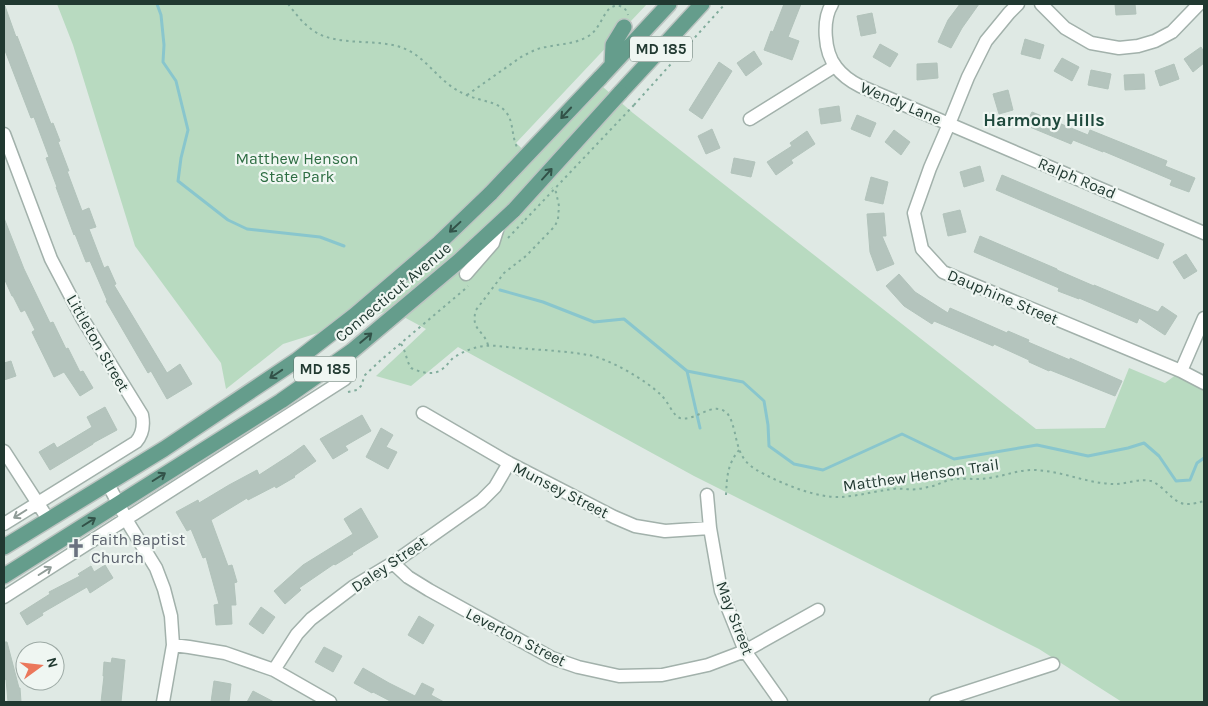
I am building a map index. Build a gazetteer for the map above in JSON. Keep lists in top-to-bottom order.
{
  "streets": {
    "main road": ["MD 185", "Connecticut Avenue"],
    "street": [
      "Wendy Lane",
      "Ralph Road",
      "Dauphine Street",
      "Littleton Street",
      "Munsey Street",
      "Daley Street",
      "May Street",
      "Leverton Street"
    ],
    "path": ["Matthew Henson Trail"]
  },
  "crossings": [
    ["Wendy Lane", "Ralph Road"],
    ["Wendy Lane", "Dauphine Street"],
    ["Ralph Road", "Dauphine Street"],
    ["Munsey Street", "Daley Street"],
    ["Munsey Street", "May Street"],
    ["Daley Street", "Leverton Street"],
    ["May Street", "Leverton Street"]
  ],
  "districts": ["Harmony Hills"],
  "parks": ["Matthew Henson State Park"],
  "places": {
    "church": ["Faith Baptist Church"]
  },
  "north": "right"
}
